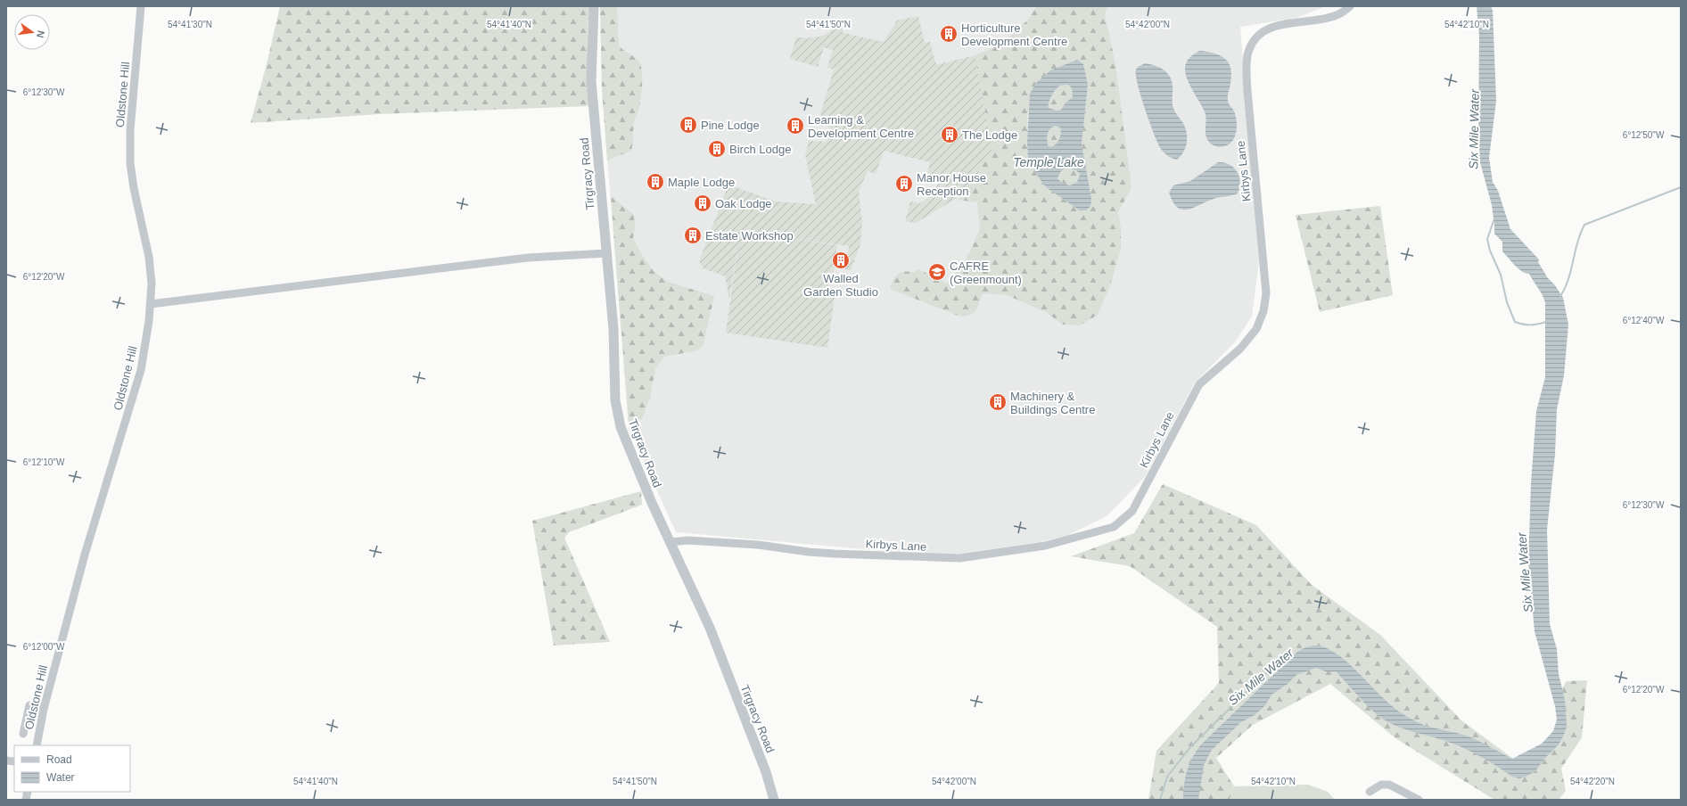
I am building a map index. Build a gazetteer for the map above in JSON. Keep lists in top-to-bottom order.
{
  "streets": {
    "street": ["Oldstone Hill", "Kirbys Lane", "Tirgracy Road"]
  },
  "crossings": [
    ["Kirbys Lane", "Tirgracy Road"]
  ],
  "water": ["Six Mile Water", "Temple Lake"],
  "places": {
    "building": [
      "Horticulture Development Centre",
      "Pine Lodge",
      "Learning & Development Centre",
      "The Lodge",
      "Birch Lodge",
      "Maple Lodge",
      "Manor House Reception",
      "Oak Lodge",
      "Estate Workshop",
      "Walled Garden Studio",
      "Machinery & Buildings Centre"
    ],
    "school or university": ["CAFRE (Greenmount)"]
  },
  "legend": ["Road", "Water"],
  "north": "right",
  "coordinates": [
    "54°41'40\"N",
    "54°41'50\"N",
    "54°42'00\"N",
    "54°42'10\"N",
    "54°41'30\"N",
    "6°12'30\"W",
    "6°12'50\"W",
    "6°12'20\"W",
    "6°12'40\"W",
    "6°12'10\"W",
    "6°12'00\"W",
    "54°42'20\"N"
  ]
}
